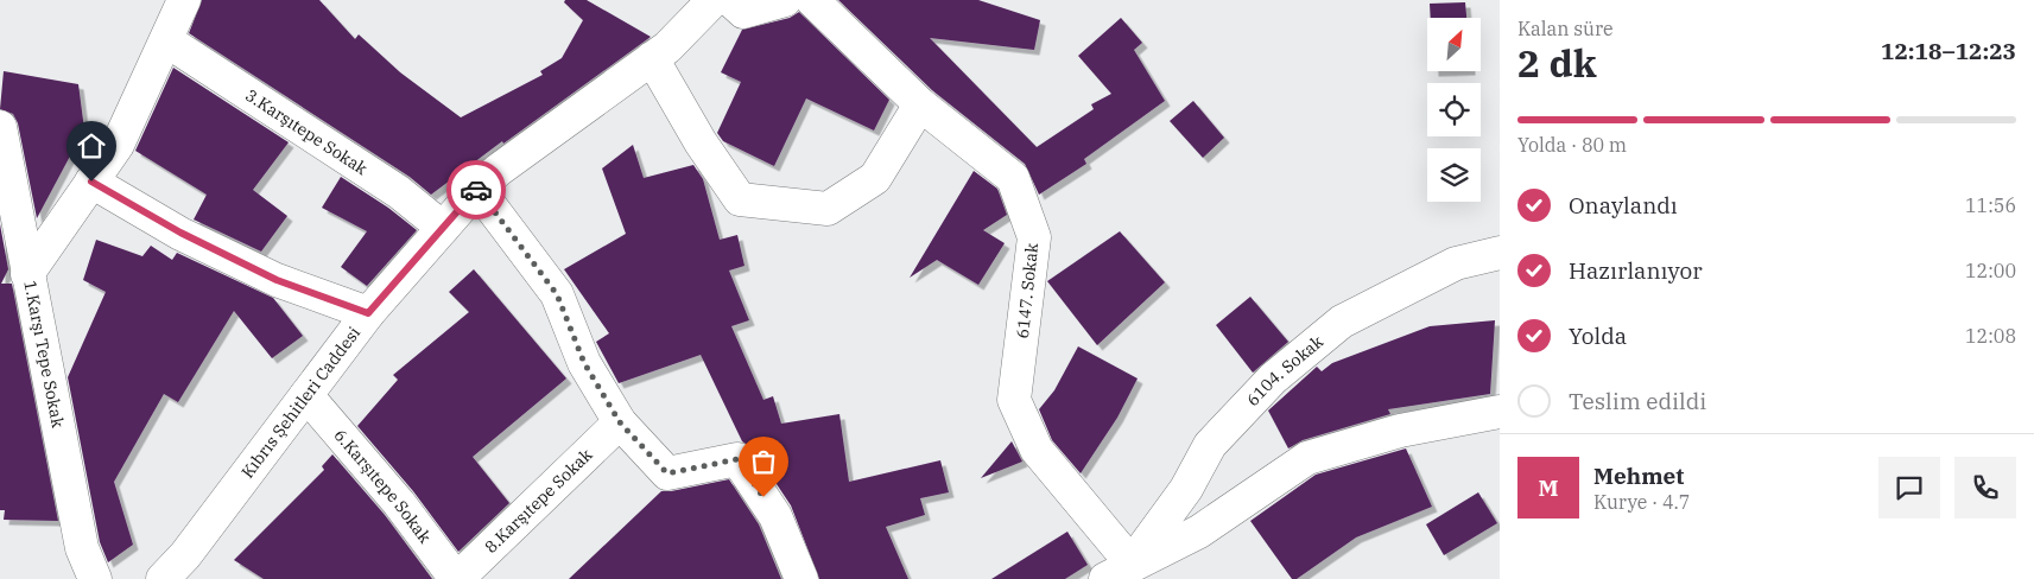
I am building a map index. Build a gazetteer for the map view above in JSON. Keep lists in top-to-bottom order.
{
  "streets": {
    "street": [
      "3.Karşıtepe Sokak",
      "6147. Sokak",
      "1.Karşı Tepe Sokak",
      "6104. Sokak",
      "Kıbrıs Şehitleri Caddesi",
      "6.Karşıtepe Sokak",
      "8.Karşıtepe Sokak"
    ]
  },
  "crossings": [
    ["3.Karşıtepe Sokak", "Kıbrıs Şehitleri Caddesi"],
    ["6147. Sokak", "6104. Sokak"],
    ["Kıbrıs Şehitleri Caddesi", "6.Karşıtepe Sokak"],
    ["6.Karşıtepe Sokak", "8.Karşıtepe Sokak"]
  ],
  "north": "top right",
  "page": {
    "heading": ["2 dk", "Kalan süre", "12:18–12:23"],
    "panel": ["Mehmet", "Kurye · 4.7"],
    "bar": "Yolda · 80 m",
    "list": [
      ["Onaylandı", "11:56"],
      ["Hazırlanıyor", "12:00"],
      ["Yolda", "12:08"],
      "Teslim edildi"
    ],
    "round": "M"
  }
}
